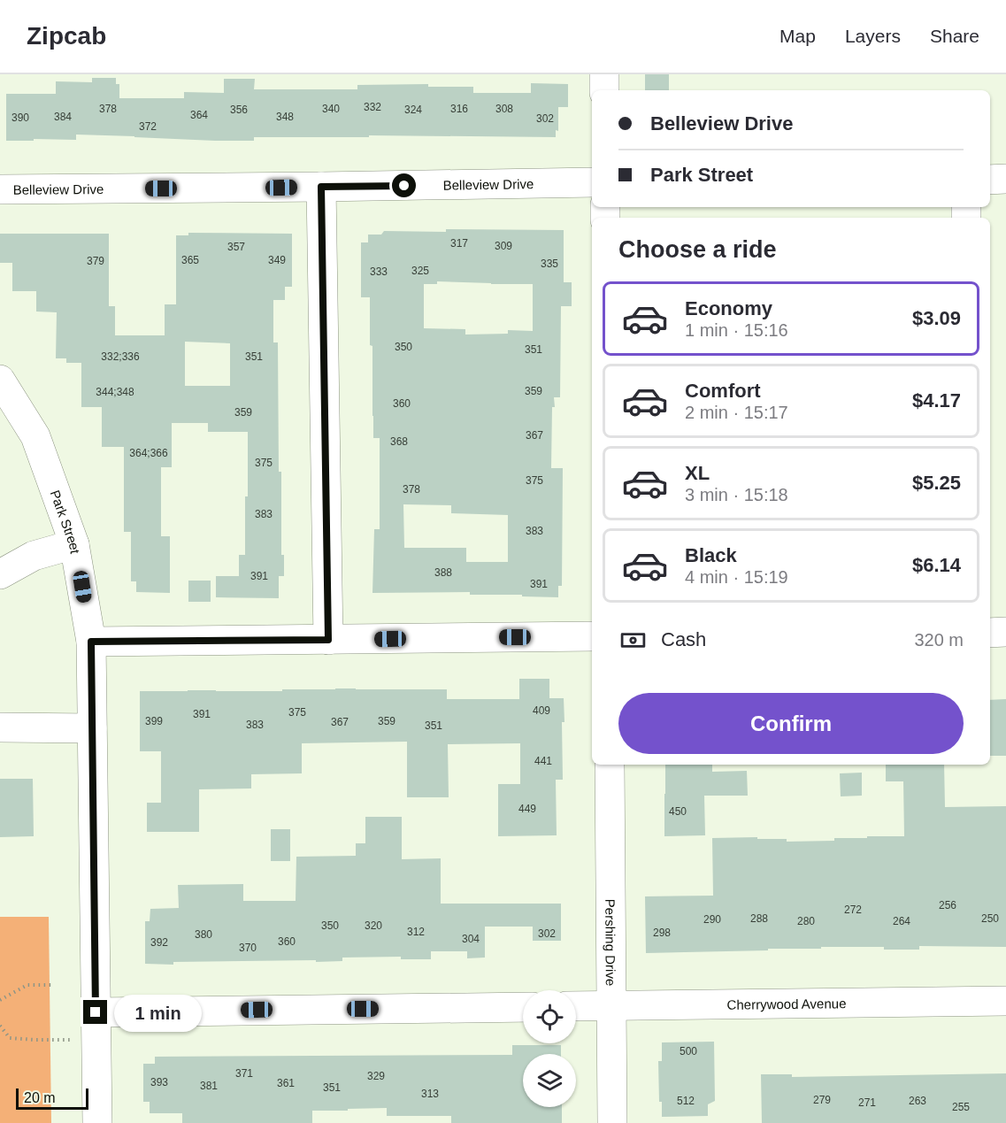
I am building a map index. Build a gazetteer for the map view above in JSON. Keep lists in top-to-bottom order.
{
  "streets": {
    "street": [
      "Belleview Drive",
      "Park Street",
      "Pershing Drive",
      "Cherrywood Avenue"
    ]
  },
  "crossings": [
    ["Pershing Drive", "Cherrywood Avenue"]
  ],
  "house_numbers": [
    "332",
    "378",
    "340",
    "316",
    "308",
    "356",
    "324",
    "364",
    "384",
    "348",
    "390",
    "302",
    "372",
    "317",
    "309",
    "357",
    "365",
    "349",
    "379",
    "335",
    "325",
    "333",
    "350",
    "351",
    "332;336",
    "351",
    "359",
    "344;348",
    "360",
    "359",
    "367",
    "368",
    "364;366",
    "375",
    "375",
    "378",
    "383",
    "383",
    "388",
    "391",
    "391",
    "409",
    "375",
    "391",
    "399",
    "359",
    "367",
    "383",
    "351",
    "441",
    "449",
    "450",
    "256",
    "272",
    "288",
    "250",
    "290",
    "280",
    "264",
    "350",
    "320",
    "312",
    "298",
    "302",
    "380",
    "304",
    "360",
    "392",
    "370",
    "500",
    "371",
    "329",
    "393",
    "361",
    "381",
    "351",
    "313",
    "279",
    "512",
    "263",
    "271",
    "255"
  ],
  "scale_bar": "20 m",
  "page": {
    "header": "Zipcab",
    "nav": ["Map", "Layers", "Share"],
    "banner": ["Belleview Drive", "Park Street"],
    "heading": "Choose a ride",
    "list": [
      {
        "name": "Economy",
        "note": "1 min · 15:16",
        "value": "$3.09"
      },
      {
        "name": "Comfort",
        "note": "2 min · 15:17",
        "value": "$4.17"
      },
      {
        "name": "XL",
        "note": "3 min · 15:18",
        "value": "$5.25"
      },
      {
        "name": "Black",
        "note": "4 min · 15:19",
        "value": "$6.14"
      }
    ],
    "pay": ["Cash", "320 m"],
    "buttons": "Confirm",
    "bubble": "1 min",
    "scale": "20 m"
  }
}
